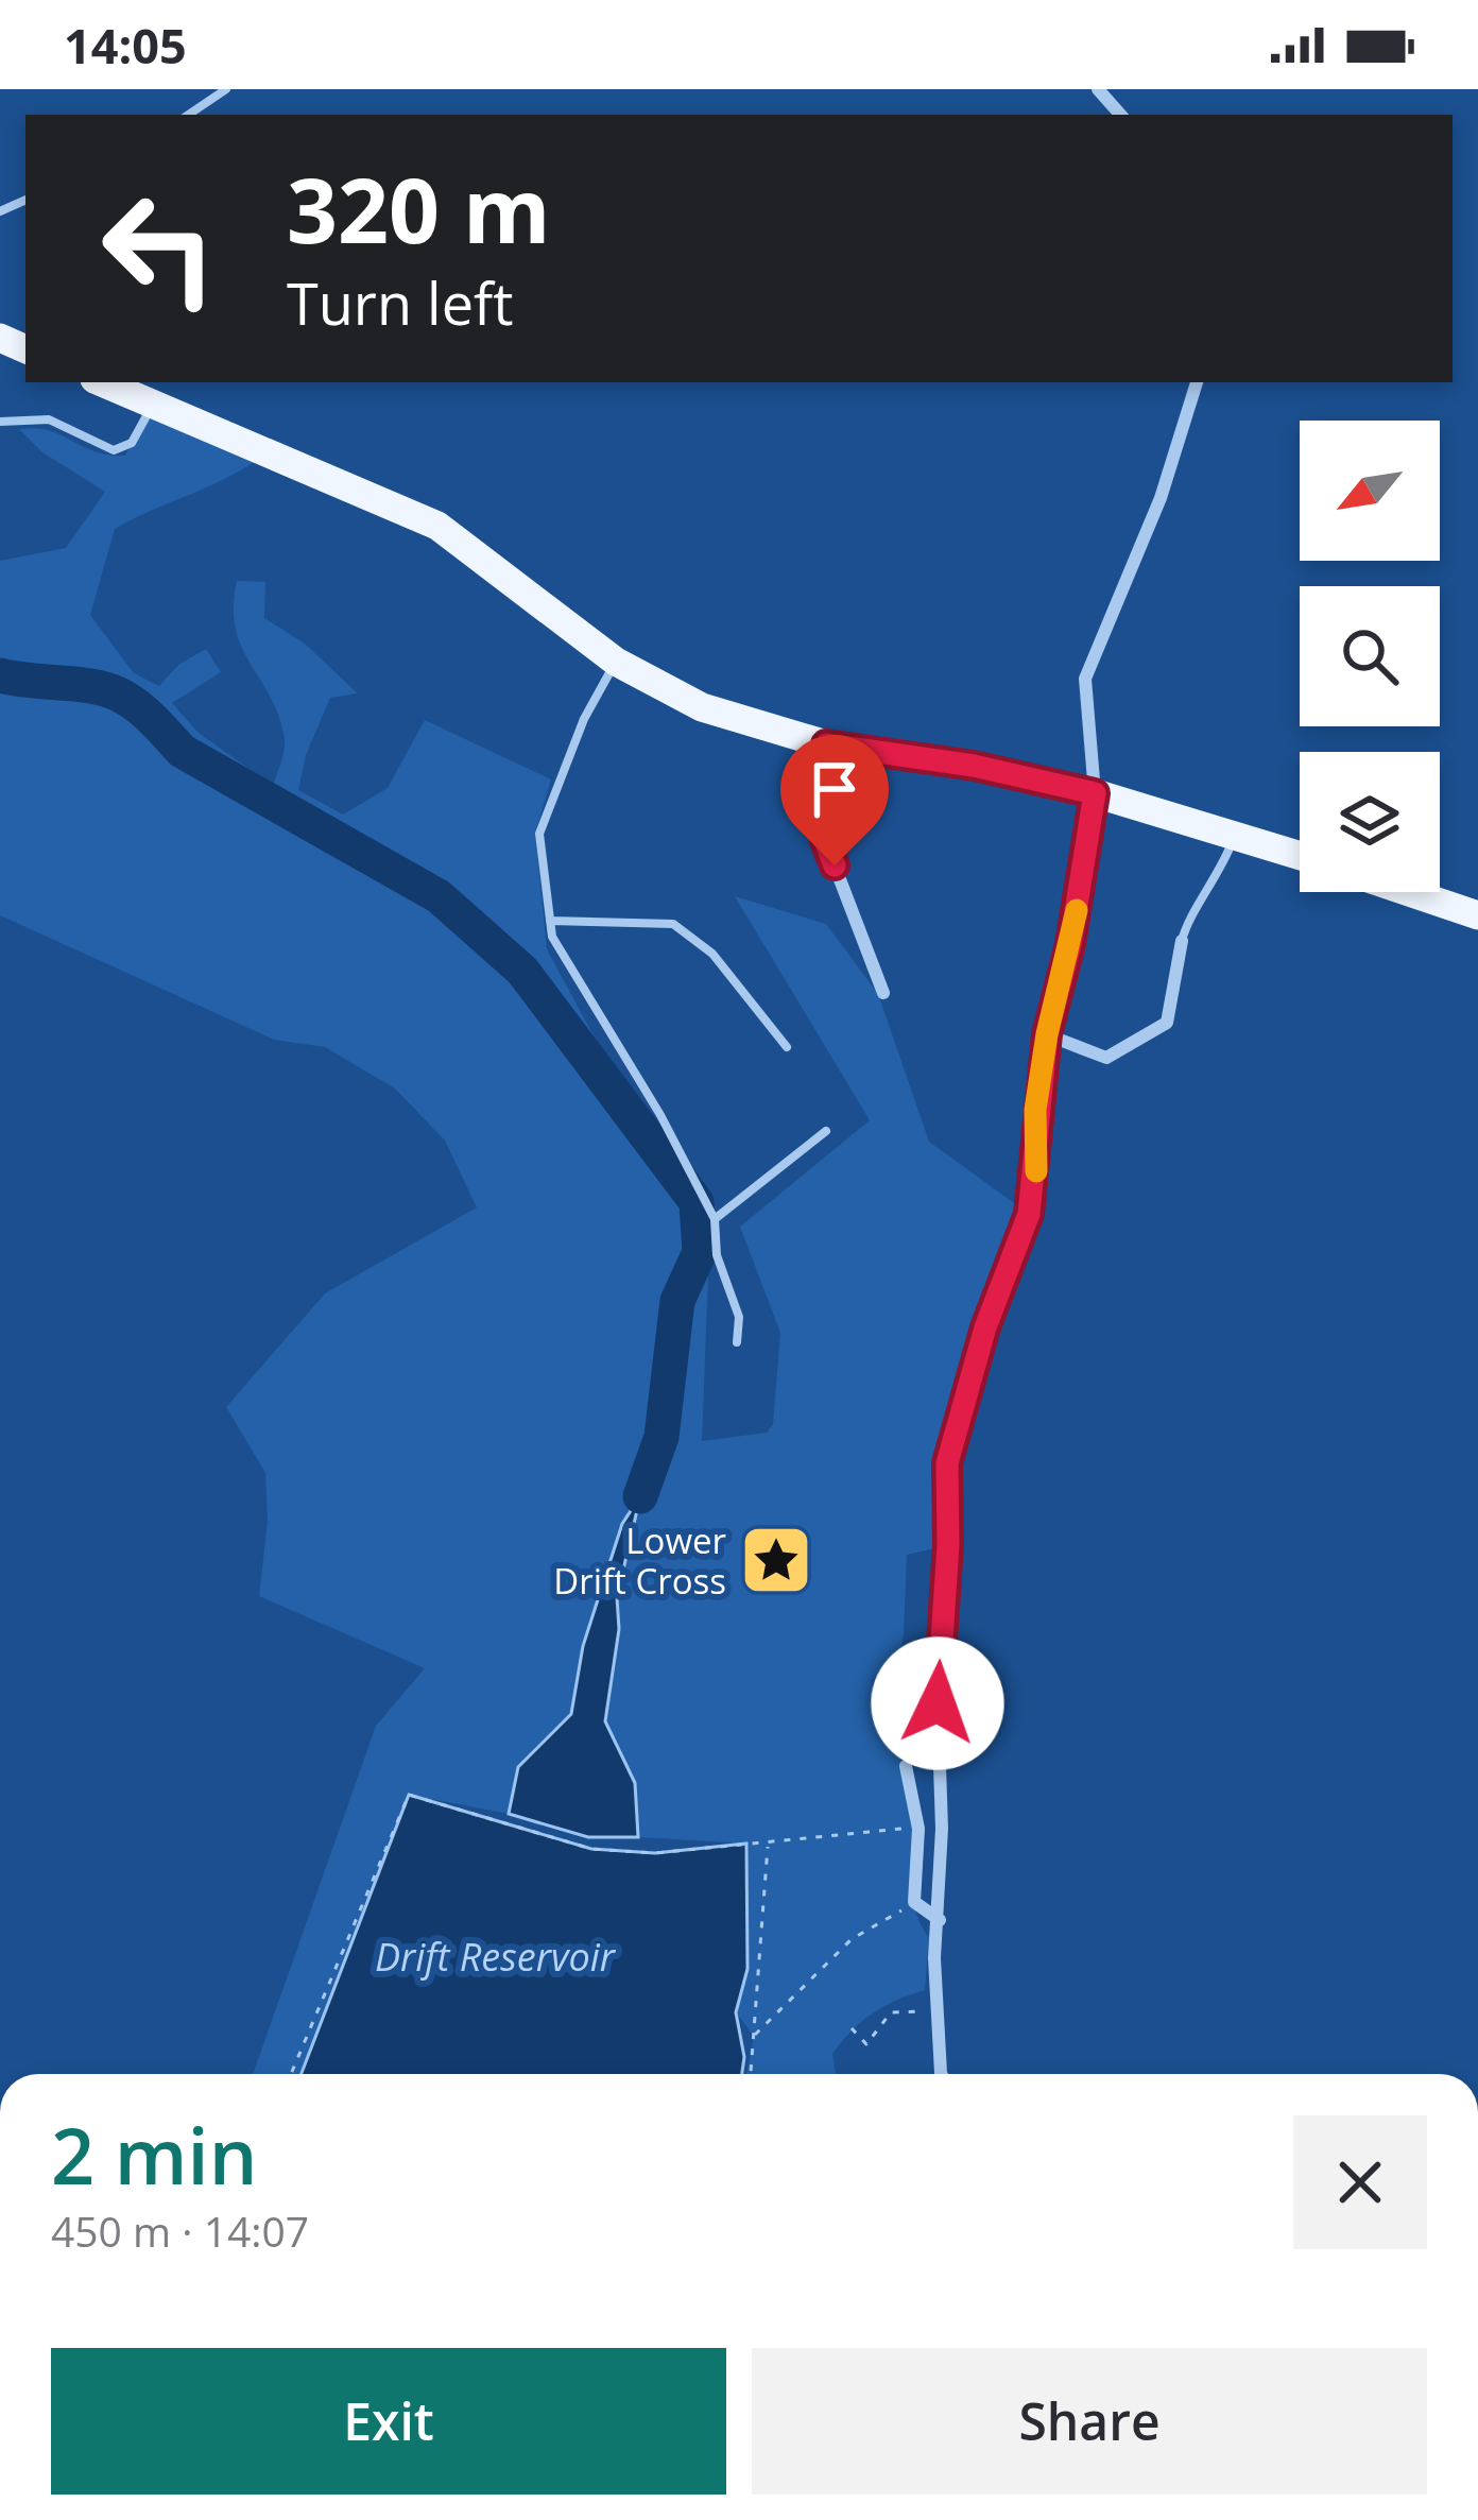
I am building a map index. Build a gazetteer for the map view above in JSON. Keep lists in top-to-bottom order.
{
  "water": ["Drift Reservoir"],
  "places": {
    "place": ["Lower Drift Cross"]
  },
  "north": "bottom left",
  "page": {
    "status": "14:05",
    "turn": ["320 m", "Turn left"],
    "heading": ["2 min", "450 m · 14:07"],
    "buttons": ["Exit", "Share"]
  }
}
